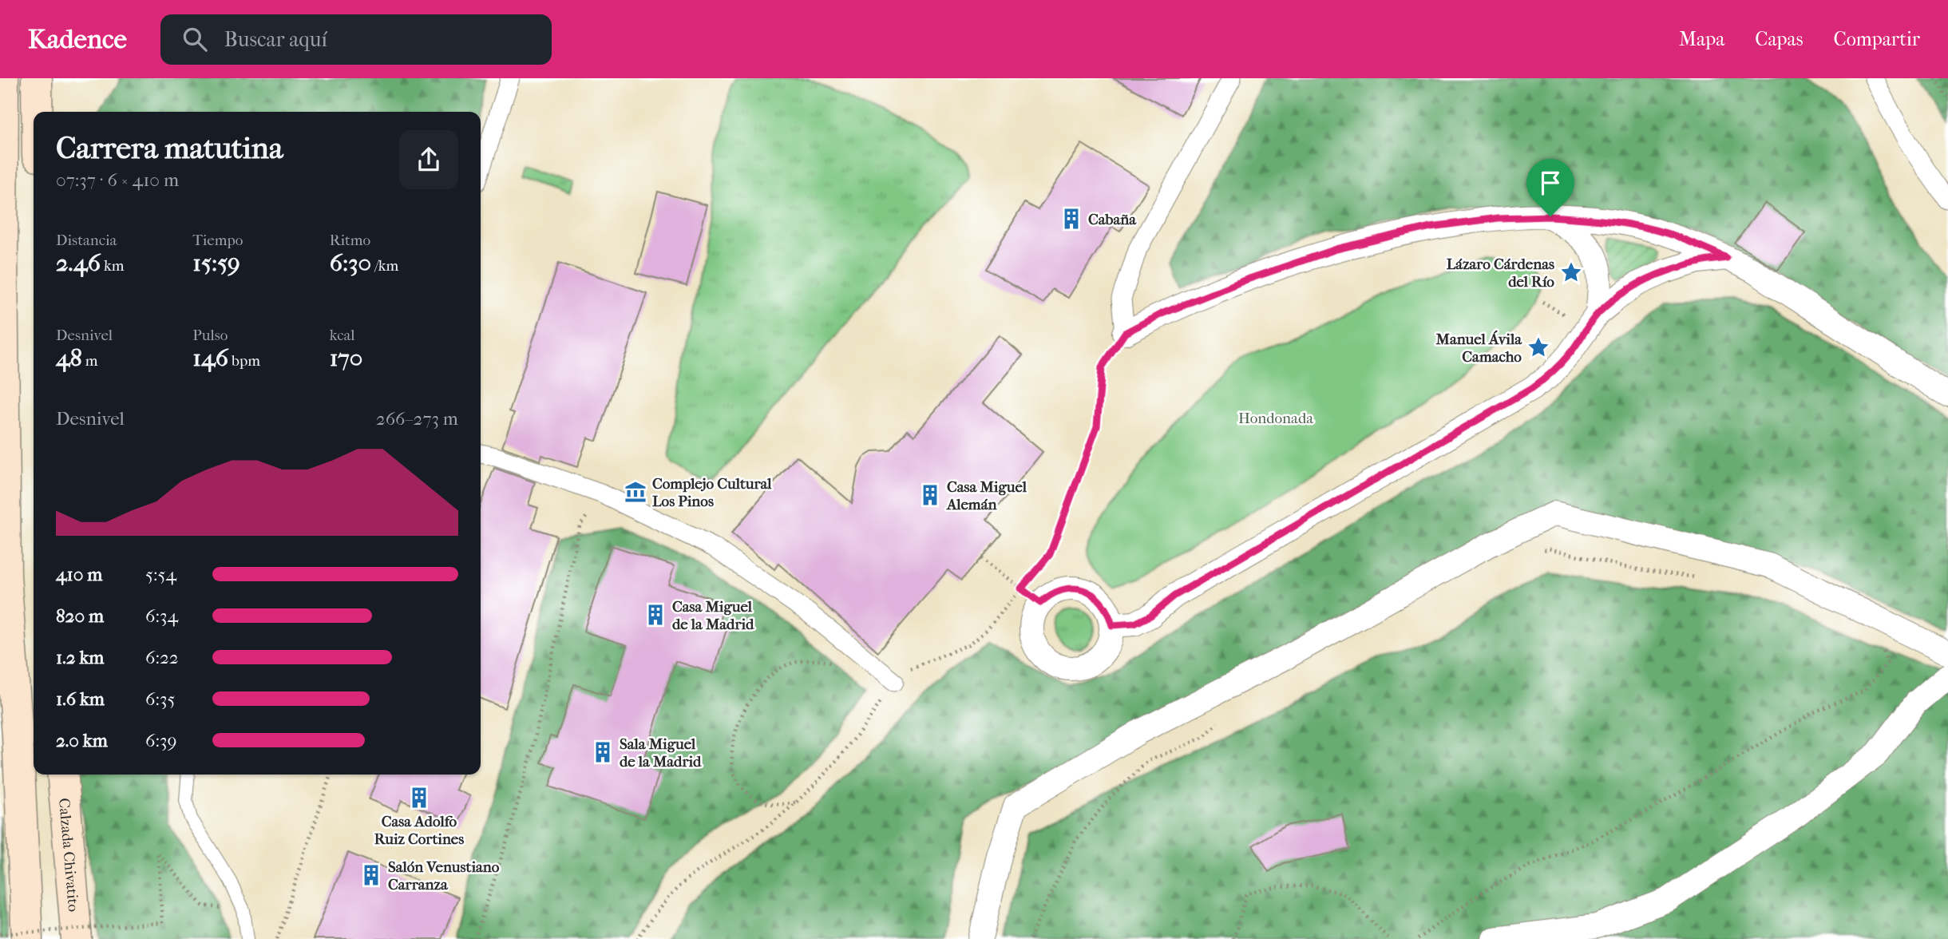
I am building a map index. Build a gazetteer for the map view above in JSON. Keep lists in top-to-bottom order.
{
  "streets": {
    "main road": ["Calzada Chivatito"]
  },
  "parks": ["Hondonada"],
  "places": {
    "building": [
      "Cabaña",
      "Casa Miguel Alemán",
      "Casa Miguel de la Madrid",
      "Sala Miguel de la Madrid",
      "Casa Adolfo Ruiz Cortines",
      "Salón Venustiano Carranza"
    ],
    "place": ["Lázaro Cárdenas del Río", "Manuel Ávila Camacho"],
    "museum": ["Complejo Cultural Los Pinos"]
  },
  "page": {
    "header": "Kadence",
    "search": "Buscar aquí",
    "nav": ["Mapa", "Capas", "Compartir"],
    "heading": ["Carrera matutina", "07:37 · 6 × 410 m"],
    "stats": [
      ["Distancia", "2.46 km"],
      ["Tiempo", "15:59"],
      ["Ritmo", "6:30 /km"],
      ["Desnivel", "48 m"],
      ["Pulso", "146 bpm"],
      ["kcal", "170"]
    ],
    "chart": ["Desnivel", "266–273 m"],
    "list": [
      {
        "name": "410 m",
        "note": "5:54"
      },
      {
        "name": "820 m",
        "note": "6:34"
      },
      {
        "name": "1.2 km",
        "note": "6:22"
      },
      {
        "name": "1.6 km",
        "note": "6:35"
      },
      {
        "name": "2.0 km",
        "note": "6:39"
      }
    ]
  }
}
